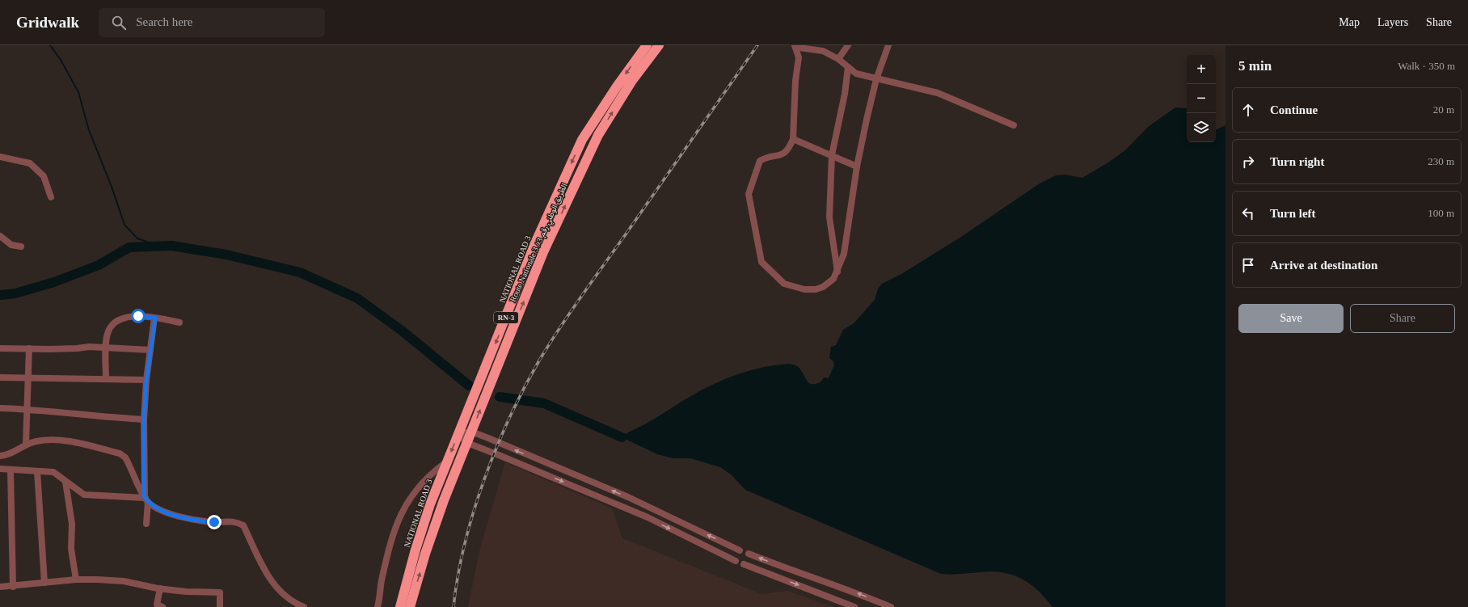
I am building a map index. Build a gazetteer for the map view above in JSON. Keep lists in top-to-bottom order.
{
  "streets": {
    "highway": ["Route Nationale 3 / الطريق الوطني رقم 3", "NATIONAL ROAD 3", "RN-3"]
  },
  "one_way": ["Route Nationale 3 / الطريق الوطني رقم 3", "NATIONAL ROAD 3"],
  "page": {
    "header": "Gridwalk",
    "search": "Search here",
    "nav": ["Map", "Layers", "Share"],
    "heading": ["5 min", "Walk · 350 m"],
    "map_buttons": ["+", "−"],
    "list": [
      ["Continue", "20 m"],
      ["Turn right", "230 m"],
      ["Turn left", "100 m"],
      "Arrive at destination"
    ],
    "buttons": ["Save", "Share"]
  }
}
